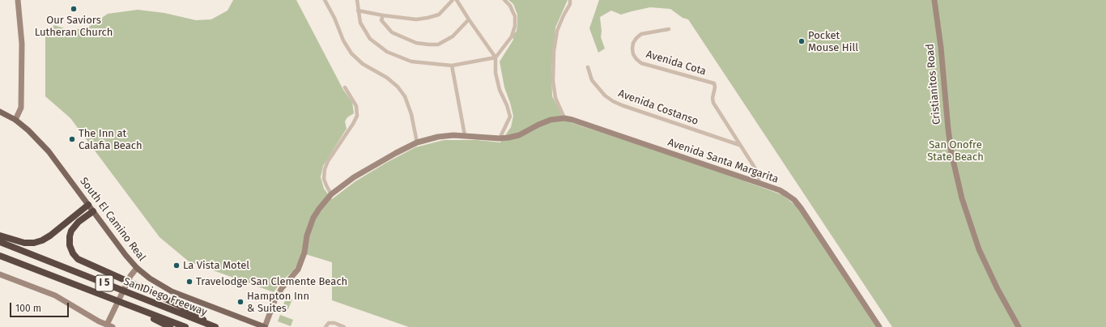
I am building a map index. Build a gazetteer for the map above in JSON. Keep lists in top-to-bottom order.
{
  "streets": {
    "highway": ["I 5", "San Diego Freeway"],
    "main road": ["South El Camino Real"],
    "street": [
      "Avenida Cota",
      "Cristianitos Road",
      "Avenida Costanso",
      "Avenida Santa Margarita"
    ]
  },
  "crossings": [
    ["Avenida Cota", "Avenida Costanso"],
    ["Avenida Cota", "Avenida Santa Margarita"],
    ["Avenida Santa Margarita", "South El Camino Real"]
  ],
  "parks": ["San Onofre State Beach"],
  "places": [
    "Our Saviors Lutheran Church",
    "Pocket Mouse Hill",
    "The Inn at Calafia Beach",
    "La Vista Motel",
    "Travelodge San Clemente Beach",
    "Hampton Inn & Suites"
  ],
  "scale_bar": "100 m"
}
